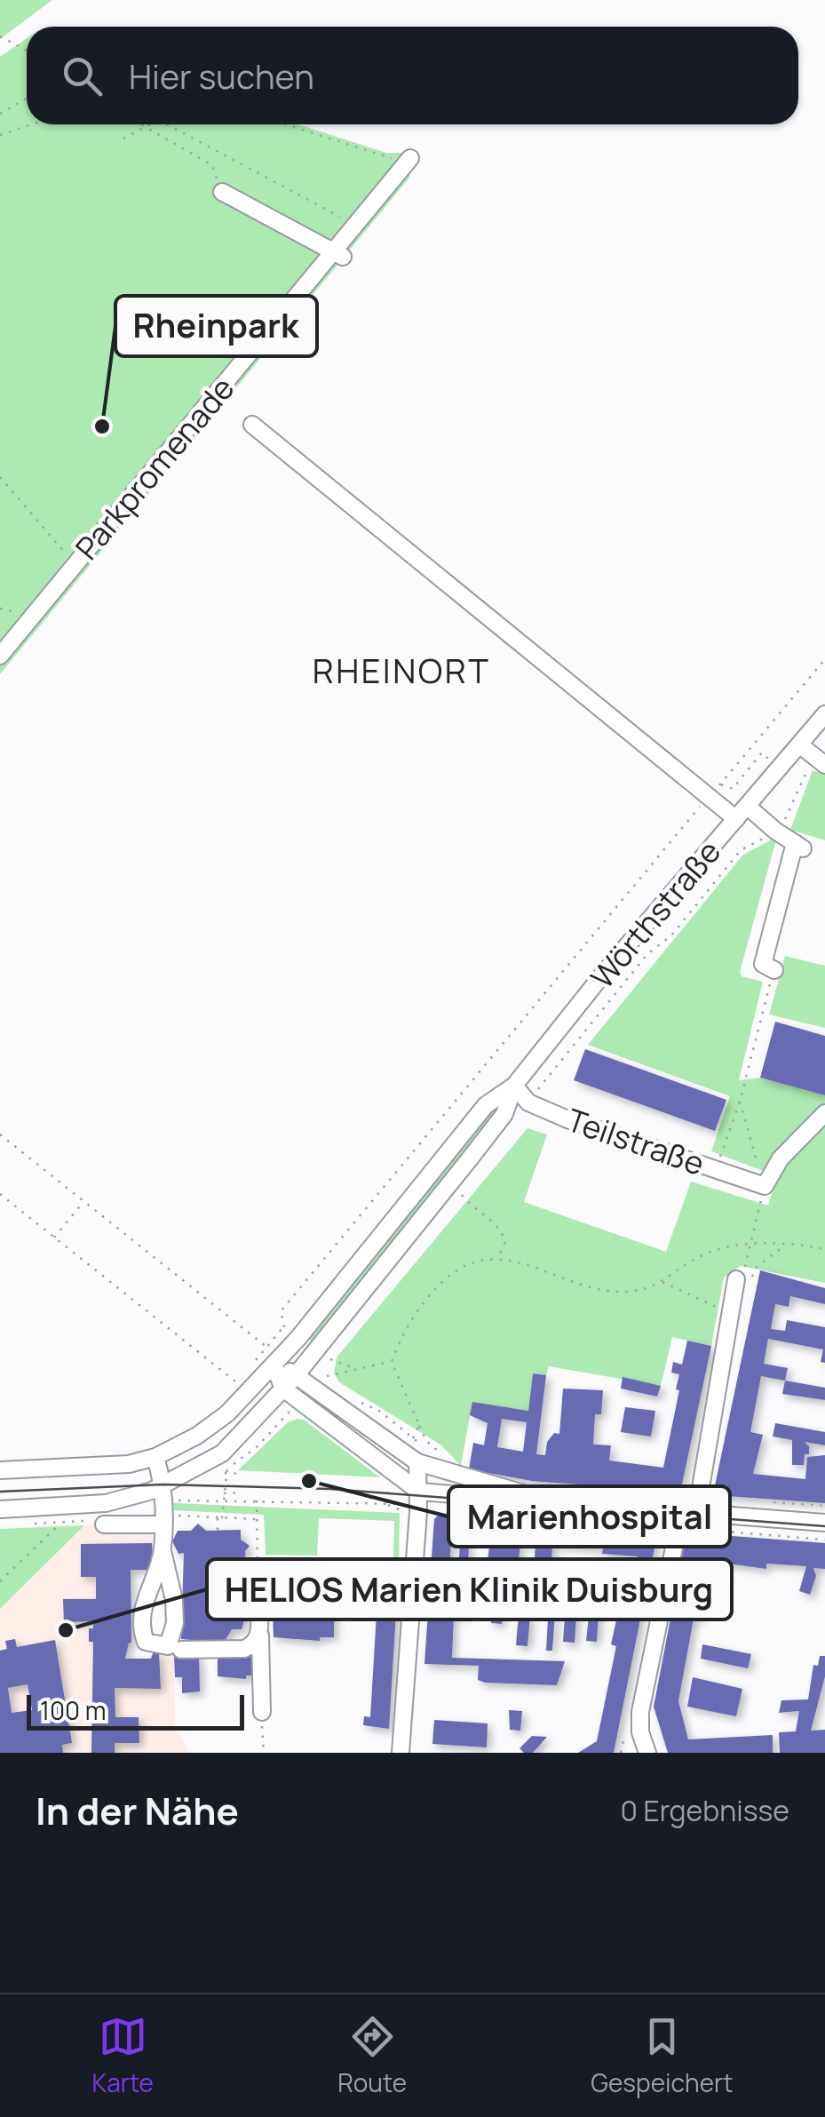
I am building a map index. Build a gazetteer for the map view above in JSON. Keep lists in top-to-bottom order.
{
  "streets": {
    "street": ["Parkpromenade", "Wörthstraße", "Teilstraße"]
  },
  "crossings": [
    ["Wörthstraße", "Teilstraße"]
  ],
  "districts": ["RHEINORT"],
  "places": ["Rheinpark", "Marienhospital", "HELIOS Marien Klinik Duisburg"],
  "scale_bar": "100 m",
  "page": {
    "search": "Hier suchen",
    "scale": "100 m",
    "heading": ["In der Nähe", "0 Ergebnisse"],
    "nav": ["Karte", "Route", "Gespeichert"]
  }
}
